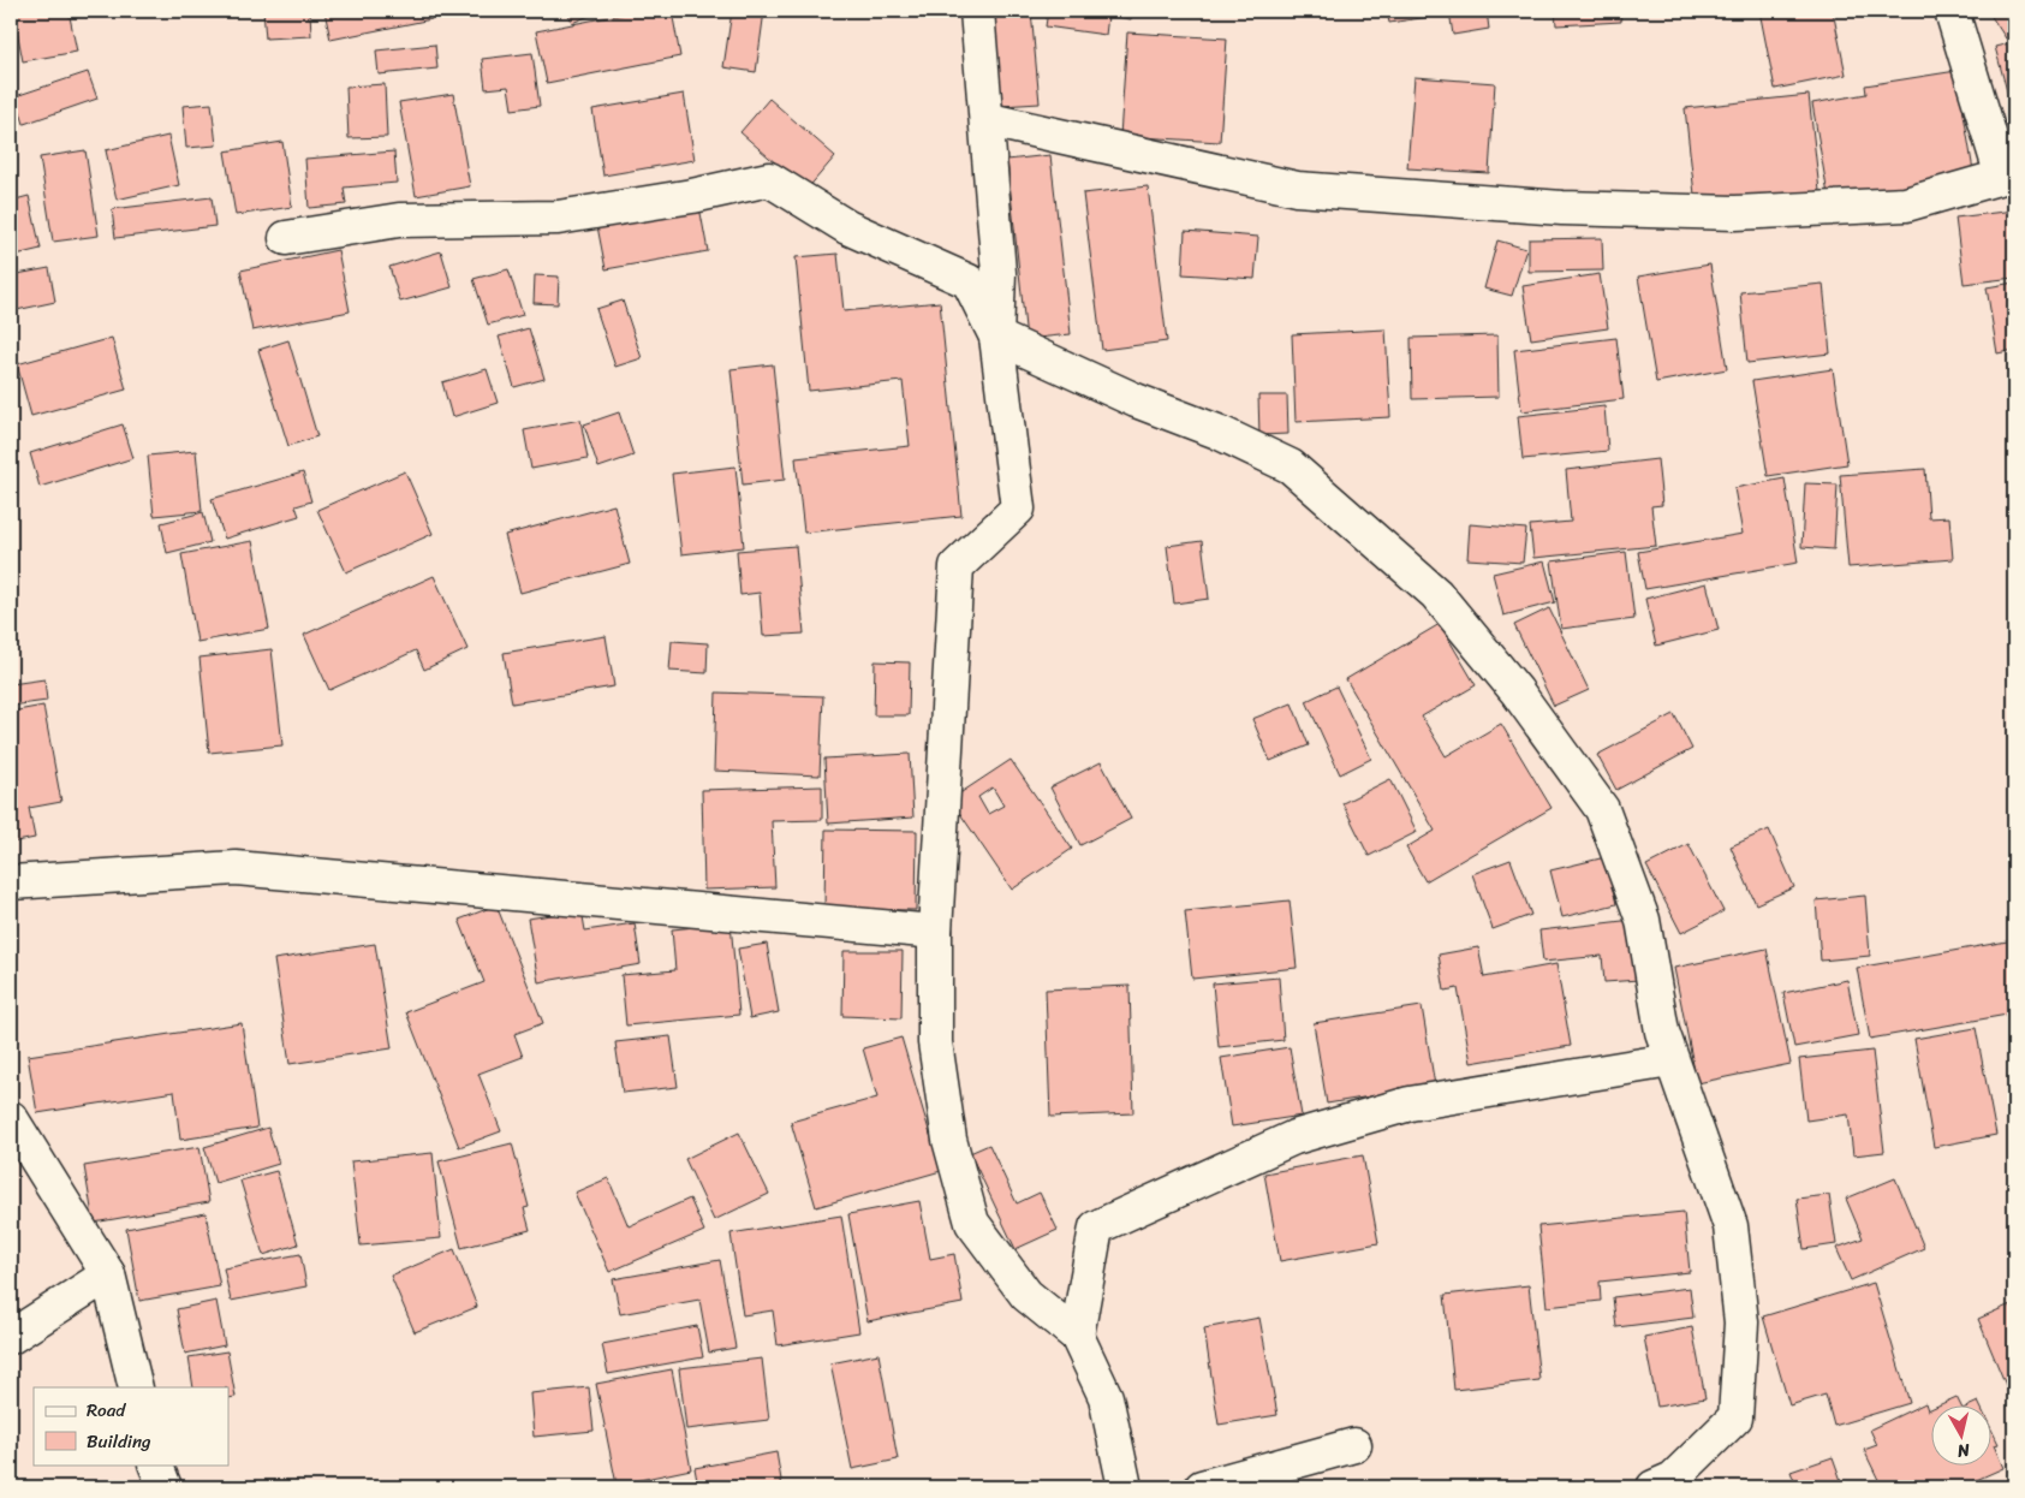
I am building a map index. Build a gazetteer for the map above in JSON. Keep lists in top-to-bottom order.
{
  "legend": ["Road", "Building"],
  "north": "bottom"
}
